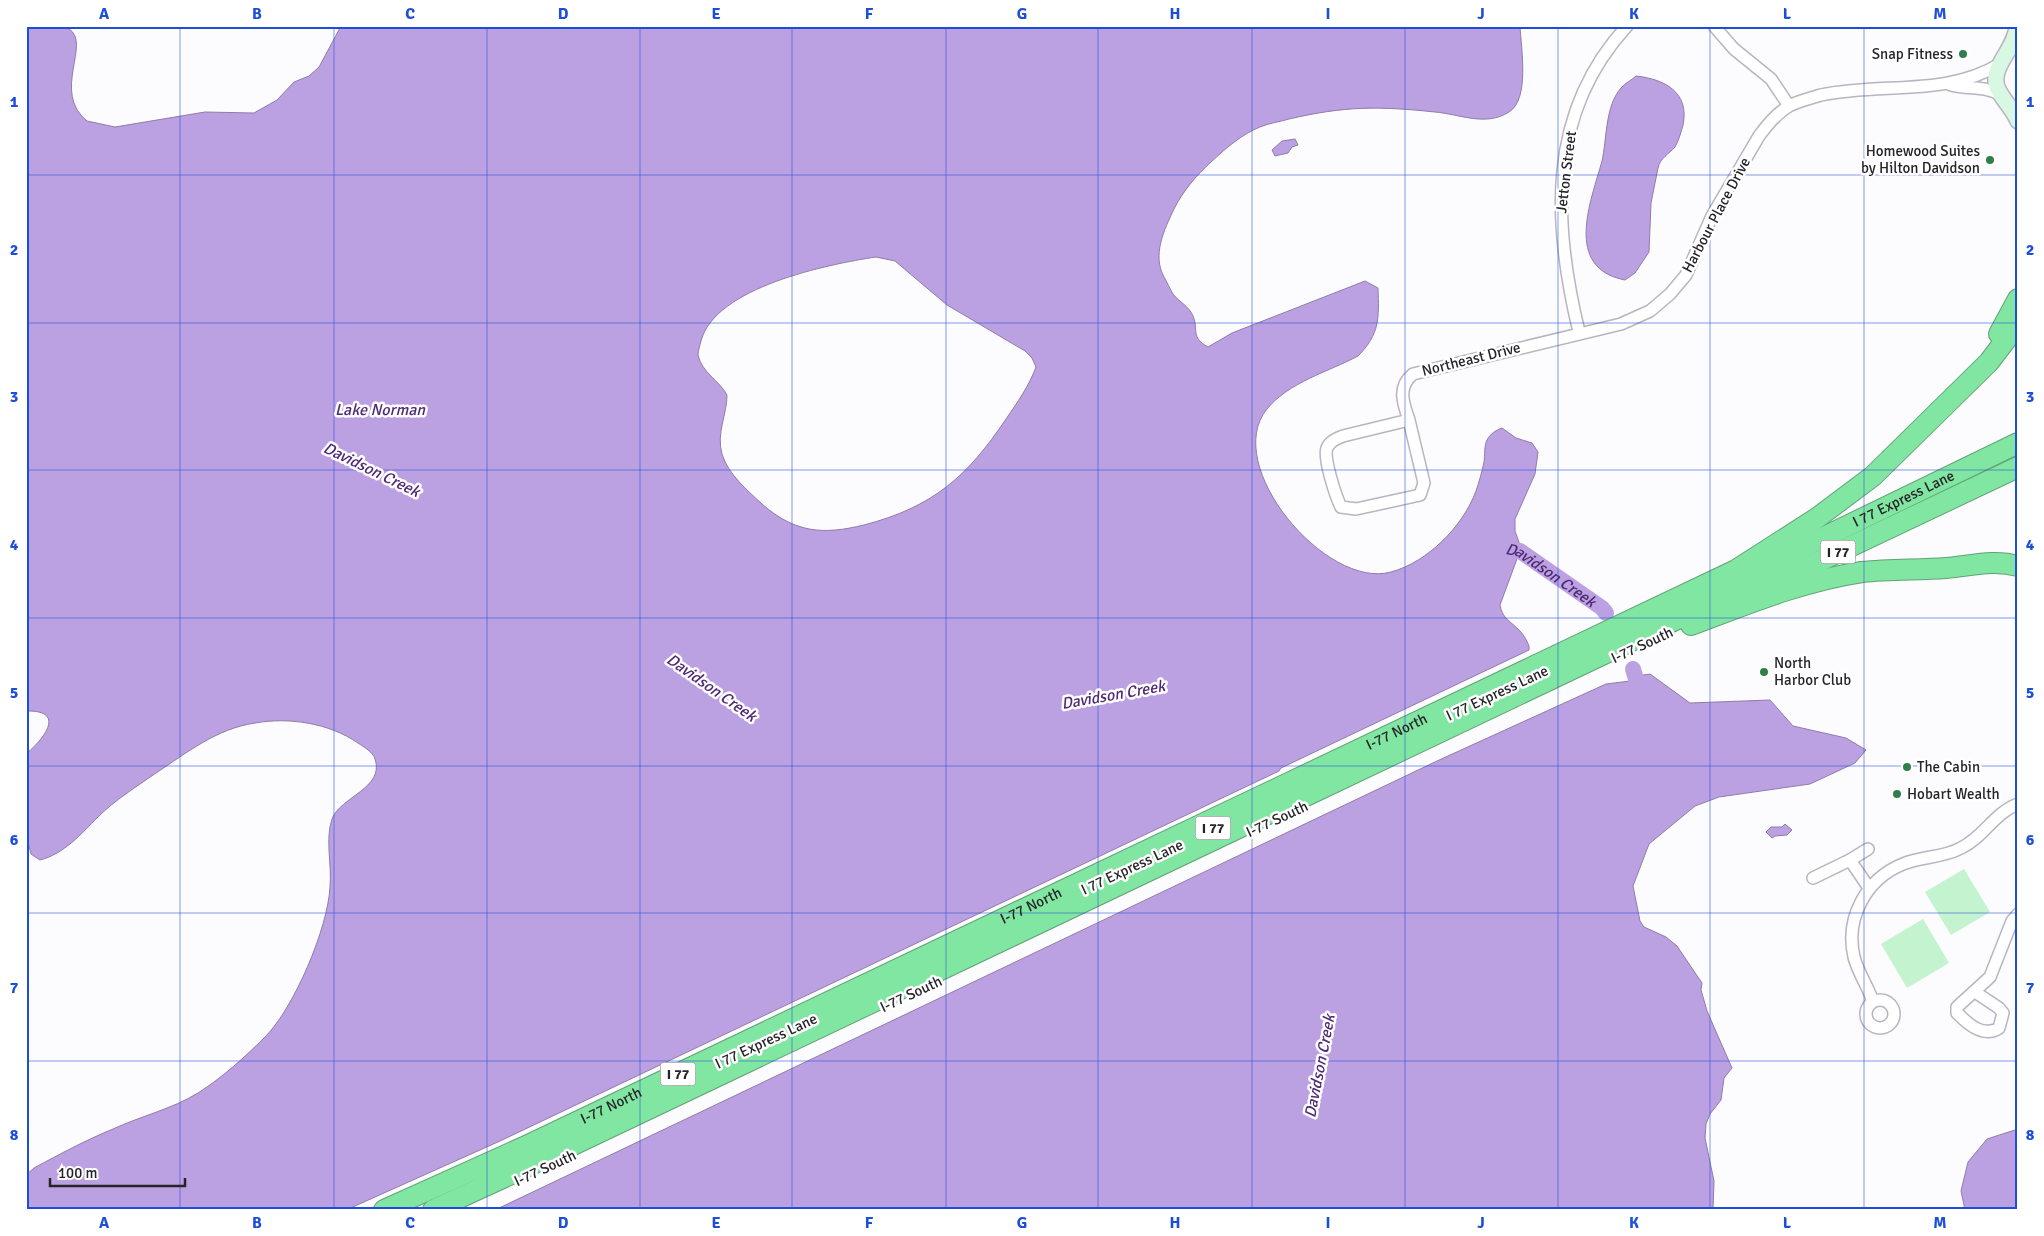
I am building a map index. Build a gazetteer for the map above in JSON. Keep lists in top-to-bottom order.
{
  "streets": {
    "highway": [
      "I 77 Express Lane",
      "I 77",
      "I-77 South",
      "I-77 North"
    ],
    "street": ["Jetton Street", "Harbour Place Drive", "Northeast Drive"]
  },
  "crossings": [
    ["Jetton Street", "Harbour Place Drive"],
    ["Jetton Street", "Northeast Drive"],
    ["Harbour Place Drive", "Northeast Drive"],
    ["I 77", "I-77 North"]
  ],
  "water": ["Lake Norman", "Davidson Creek"],
  "places": [
    "Snap Fitness",
    "Homewood Suites by Hilton Davidson",
    "North Harbor Club",
    "The Cabin",
    "Hobart Wealth"
  ],
  "scale_bar": "100 m",
  "grid": {
    "columns": [
      "A",
      "B",
      "C",
      "D",
      "E",
      "F",
      "G",
      "H",
      "I",
      "J",
      "K",
      "L",
      "M"
    ],
    "rows": [
      "1",
      "2",
      "3",
      "4",
      "5",
      "6",
      "7",
      "8"
    ]
  }
}
